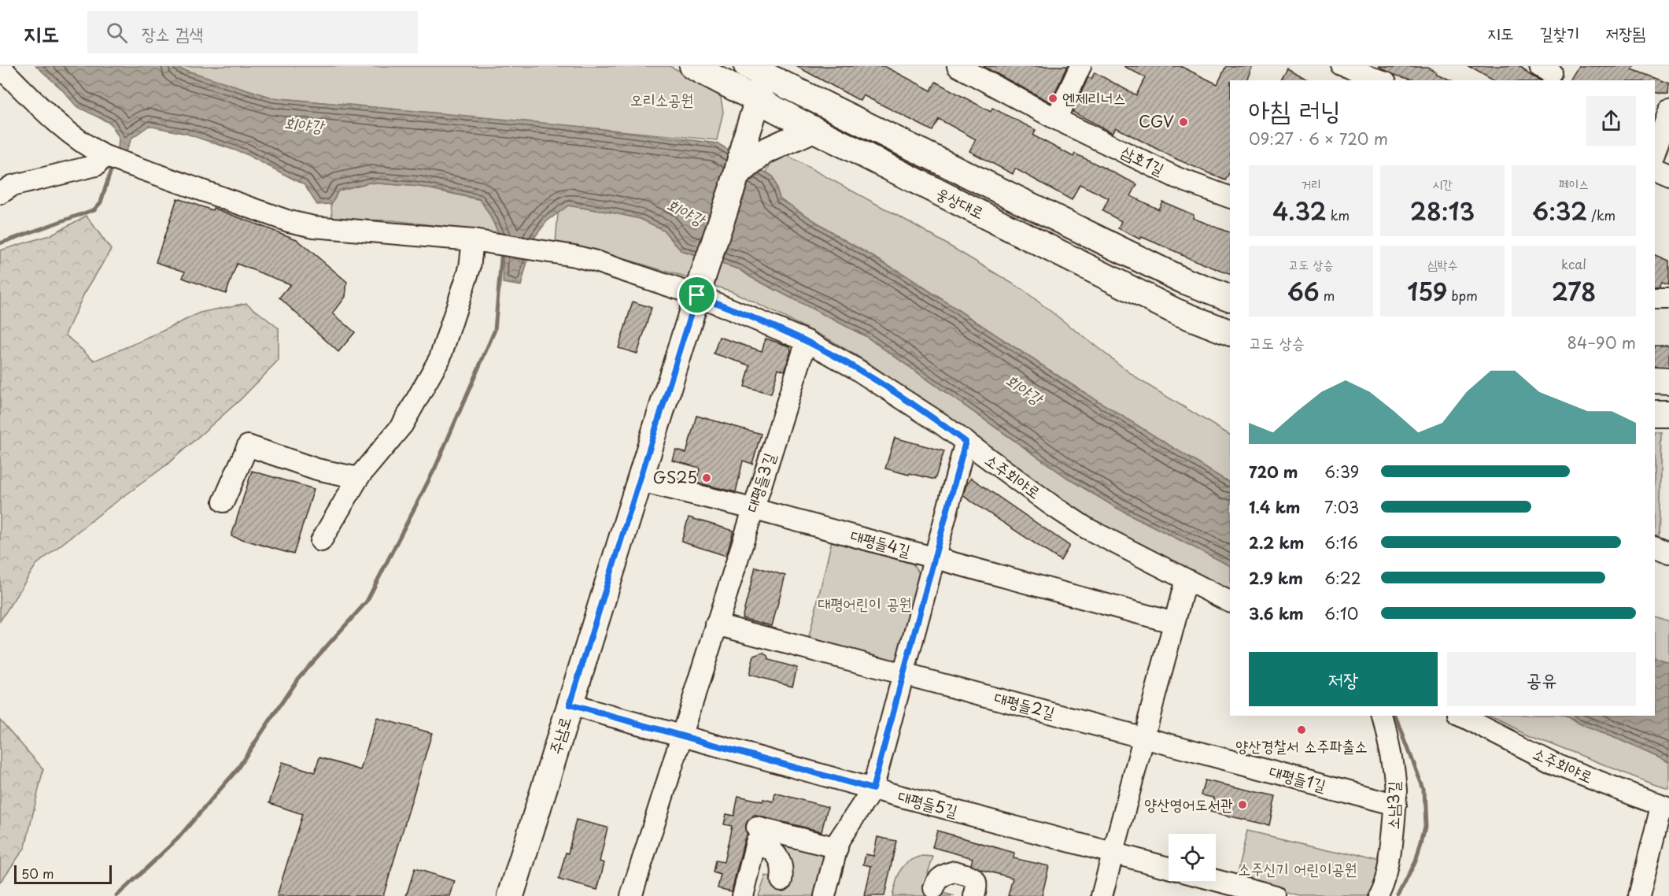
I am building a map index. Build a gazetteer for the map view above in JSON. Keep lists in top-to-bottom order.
{
  "streets": {
    "main road": ["웅상대로", "주남로"],
    "street": [
      "삼호1길",
      "소주회야로",
      "대평들3길",
      "대평들4길",
      "대평들2길",
      "대평들1길",
      "대평들5길",
      "소남3길"
    ]
  },
  "crossings": [
    ["웅상대로", "주남로"],
    ["소주회야로", "대평들3길"],
    ["소주회야로", "주남로"],
    ["대평들3길", "대평들4길"],
    ["대평들3길", "대평들5길"],
    ["대평들4길", "주남로"],
    ["대평들2길", "대평들1길"],
    ["주남로", "대평들5길"],
    ["대평들1길", "소남3길"]
  ],
  "water": ["회야강"],
  "parks": ["오리소공원", "대평어린이 공원", "소주신기 어린이공원"],
  "places": [
    "엔제리너스",
    "CGV",
    "GS25",
    "양산경찰서 소주파출소",
    "양산영어도서관"
  ],
  "scale_bar": "50 m",
  "page": {
    "header": "지도",
    "search": "장소 검색",
    "nav": ["지도", "길찾기", "저장됨"],
    "heading": ["아침 러닝", "09:27 · 6 × 720 m"],
    "stats": [
      ["거리", "4.32 km"],
      ["시간", "28:13"],
      ["페이스", "6:32 /km"],
      ["고도 상승", "66 m"],
      ["심박수", "159 bpm"],
      ["kcal", "278"]
    ],
    "chart": ["고도 상승", "84–90 m"],
    "list": [
      {
        "name": "720 m",
        "note": "6:39"
      },
      {
        "name": "1.4 km",
        "note": "7:03"
      },
      {
        "name": "2.2 km",
        "note": "6:16"
      },
      {
        "name": "2.9 km",
        "note": "6:22"
      },
      {
        "name": "3.6 km",
        "note": "6:10"
      }
    ],
    "buttons": ["저장", "공유"],
    "scale": "50 m"
  }
}
